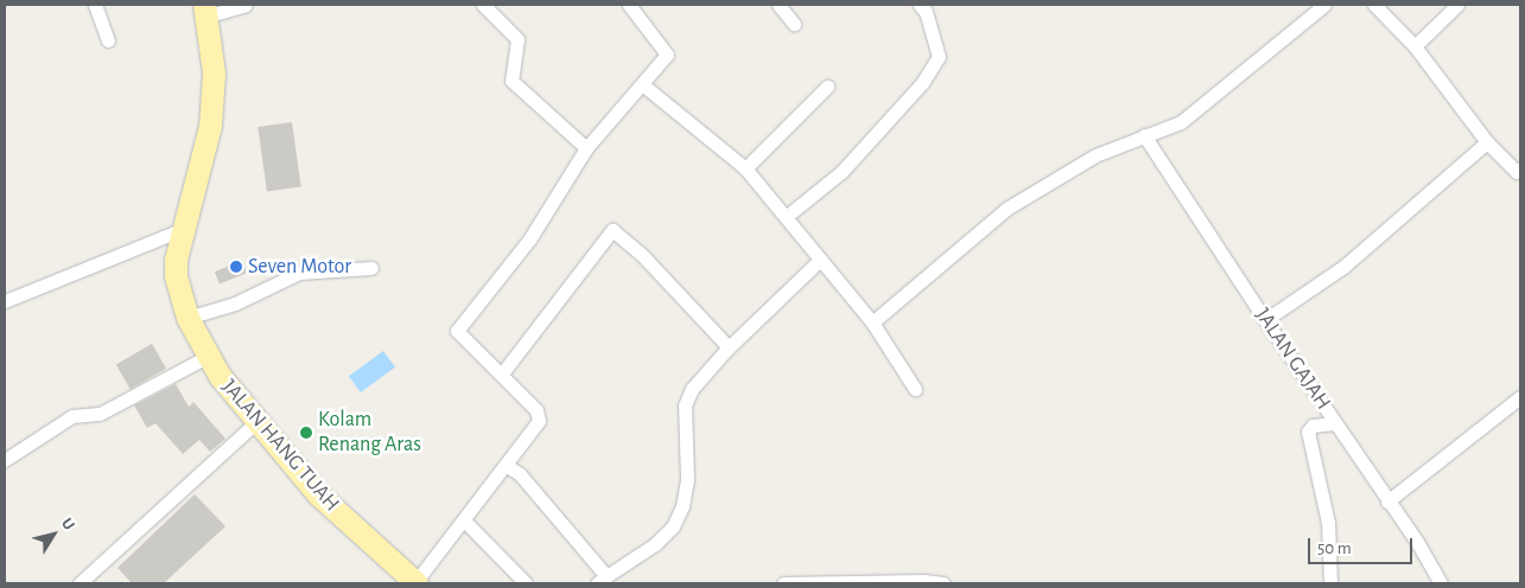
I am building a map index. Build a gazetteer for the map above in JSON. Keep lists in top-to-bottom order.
{
  "streets": {
    "main road": ["JALAN HANG TUAH"],
    "street": ["JALAN GAJAH"]
  },
  "places": ["Seven Motor", "Kolam Renang Aras"],
  "scale_bar": "50 m",
  "north": "top right"
}
